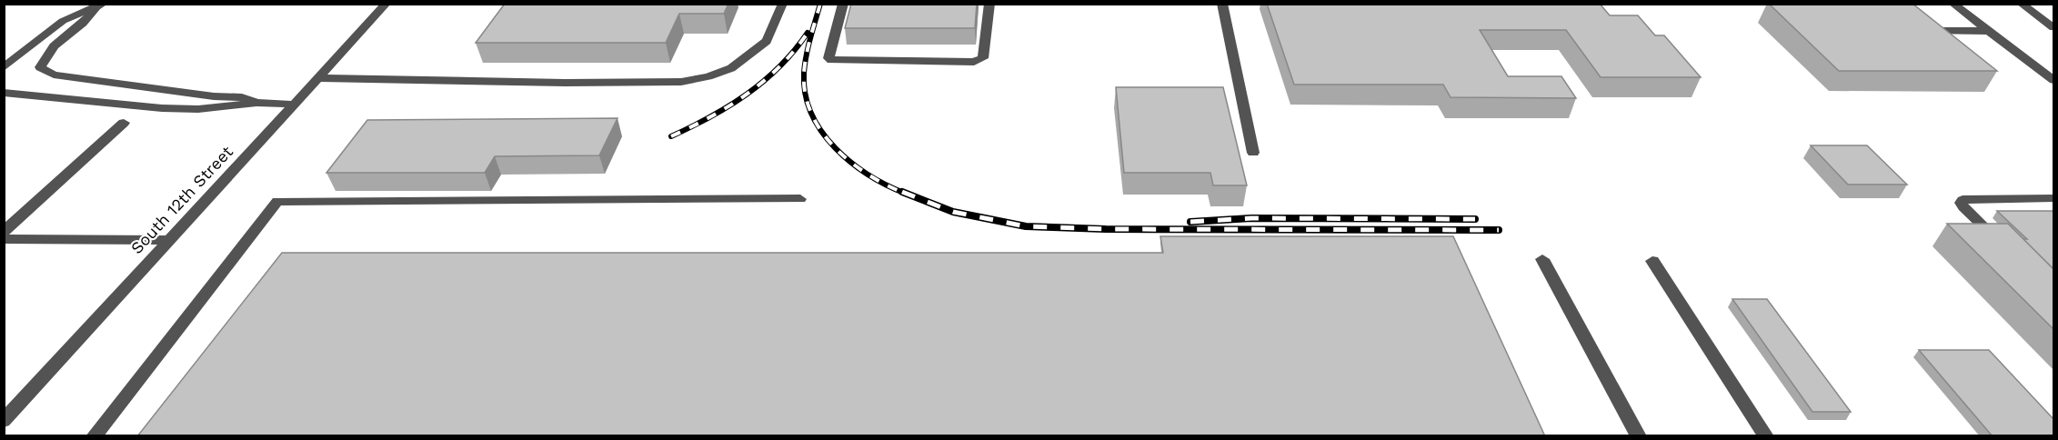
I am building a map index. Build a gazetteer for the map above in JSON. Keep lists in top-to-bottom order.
{
  "streets": {
    "street": ["South 12th Street"]
  }
}
